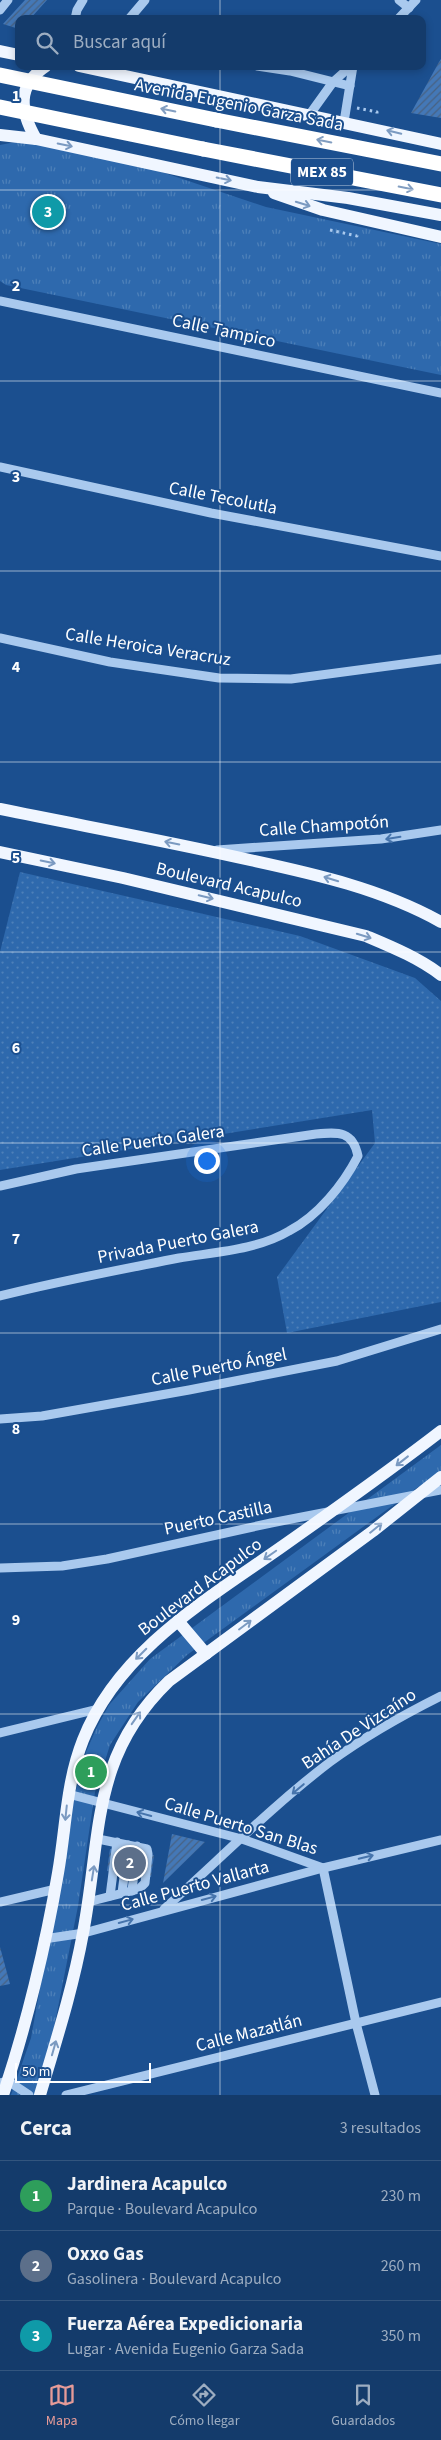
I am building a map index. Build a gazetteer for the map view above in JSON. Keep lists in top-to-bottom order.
{
  "streets": {
    "highway": ["Avenida Eugenio Garza Sada", "MEX 85"],
    "main road": ["Boulevard Acapulco"],
    "street": [
      "Calle Tampico",
      "Calle Tecolutla",
      "Calle Heroica Veracruz",
      "Calle Champotón",
      "Calle Puerto Galera",
      "Privada Puerto Galera",
      "Calle Puerto Ángel",
      "Puerto Castilla",
      "Bahía De Vizcaíno",
      "Calle Puerto San Blas",
      "Calle Puerto Vallarta",
      "Calle Mazatlán"
    ]
  },
  "crossings": [
    ["Calle Champotón", "Boulevard Acapulco"],
    ["Boulevard Acapulco", "Puerto Castilla"],
    ["Boulevard Acapulco", "Calle Puerto San Blas"],
    ["Boulevard Acapulco", "Calle Puerto Vallarta"],
    ["Calle Puerto Galera", "Privada Puerto Galera"],
    ["Bahía De Vizcaíno", "Calle Puerto San Blas"],
    ["Bahía De Vizcaíno", "Calle Puerto Vallarta"],
    ["Calle Puerto San Blas", "Calle Puerto Vallarta"],
    ["Calle Puerto San Blas", "Calle Mazatlán"]
  ],
  "one_way": ["Calle Champotón", "Bahía De Vizcaíno", "Calle Puerto Vallarta"],
  "scale_bar": "50 m",
  "page": {
    "search": "Buscar aquí",
    "pins": ["3", "1", "2"],
    "scale": "50 m",
    "heading": ["Cerca", "3 resultados"],
    "list": [
      {
        "mark": "1",
        "name": "Jardinera Acapulco",
        "note": "Parque · Boulevard Acapulco",
        "value": "230 m"
      },
      {
        "mark": "2",
        "name": "Oxxo Gas",
        "note": "Gasolinera · Boulevard Acapulco",
        "value": "260 m"
      },
      {
        "mark": "3",
        "name": "Fuerza Aérea Expedicionaria",
        "note": "Lugar · Avenida Eugenio Garza Sada",
        "value": "350 m"
      }
    ],
    "nav": ["Mapa", "Cómo llegar", "Guardados"]
  },
  "grid": {
    "rows": [
      "1",
      "2",
      "3",
      "4",
      "5",
      "6",
      "7",
      "8",
      "9"
    ]
  }
}
